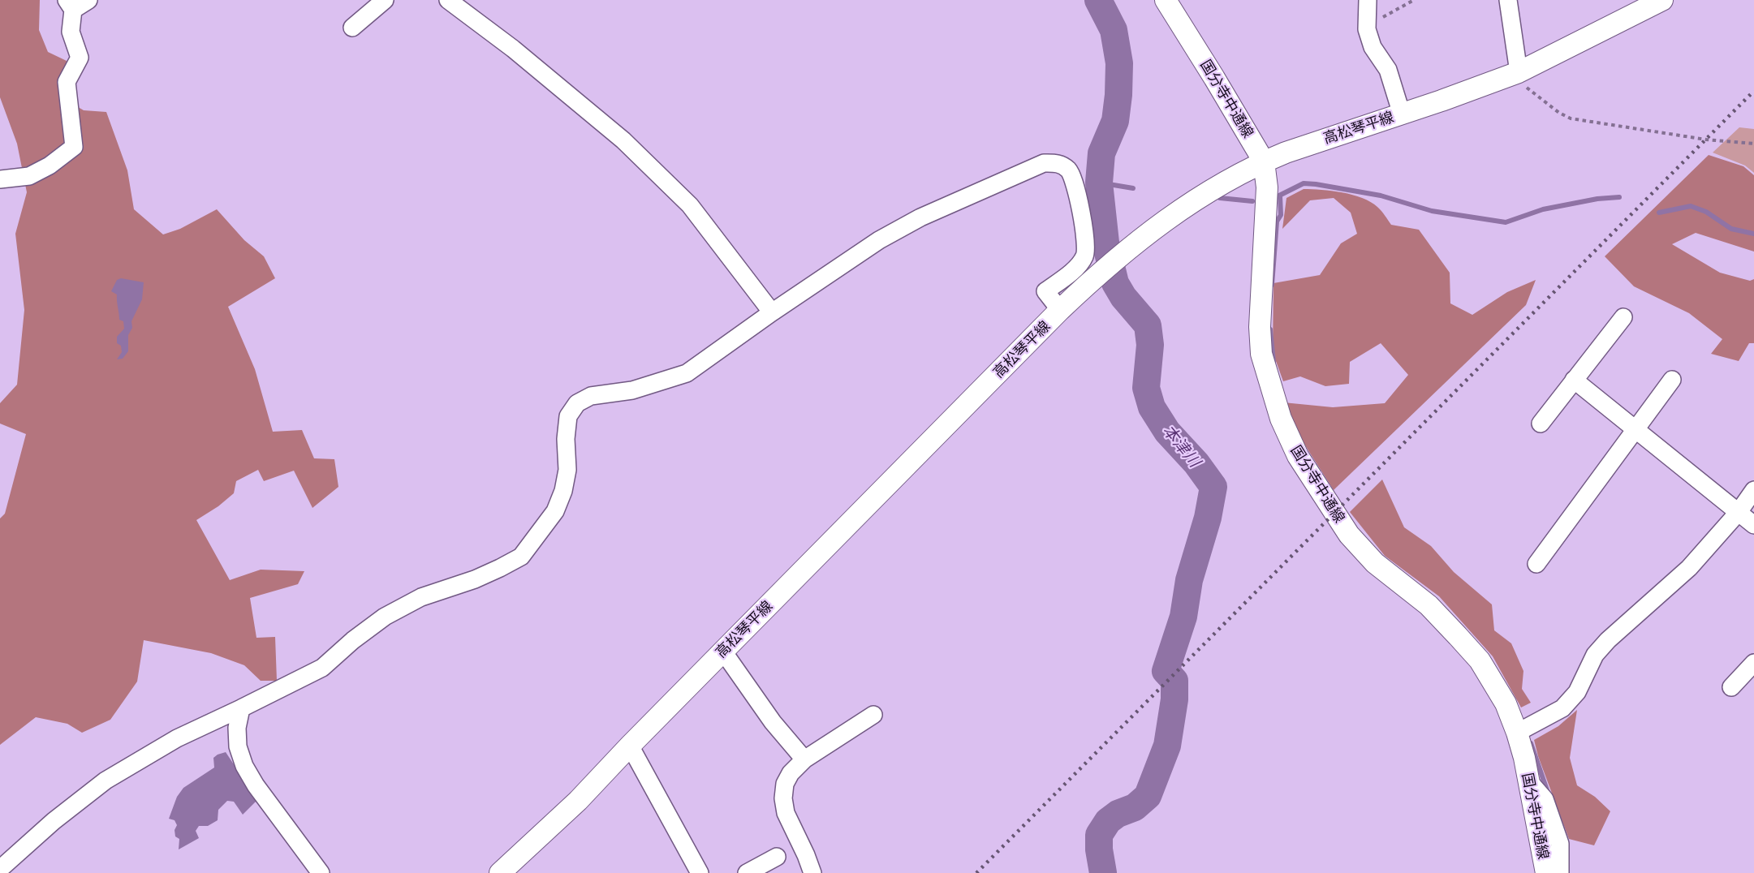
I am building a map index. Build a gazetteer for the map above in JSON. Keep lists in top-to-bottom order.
{
  "streets": {
    "main road": ["国分寺中通線", "高松琴平線"]
  },
  "crossings": [
    ["国分寺中通線", "高松琴平線"]
  ],
  "water": ["本津川"]
}
